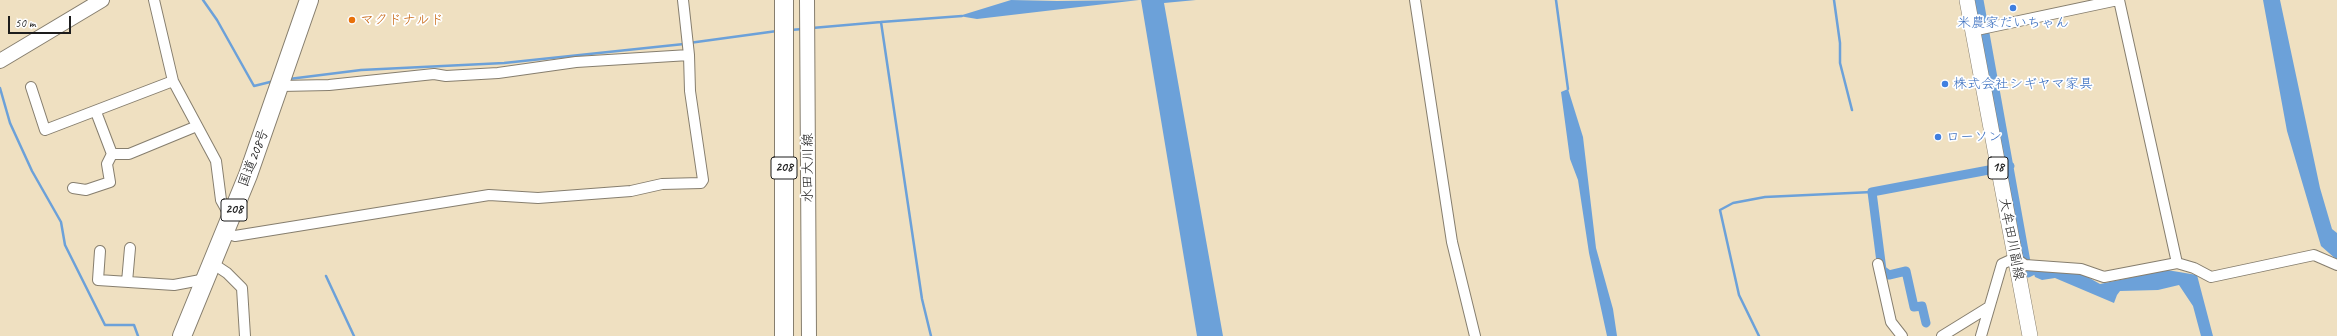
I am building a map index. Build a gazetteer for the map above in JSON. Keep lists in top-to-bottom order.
{
  "streets": {
    "highway": ["国道208号", "208"],
    "main road": ["水田大川線", "18", "大牟田川副線"]
  },
  "crossings": [
    ["208", "水田大川線"]
  ],
  "places": [
    "米農家だいちゃん",
    "マクドナルド",
    "株式会社シギヤマ家具",
    "ローソン"
  ],
  "scale_bar": "50 m"
}
